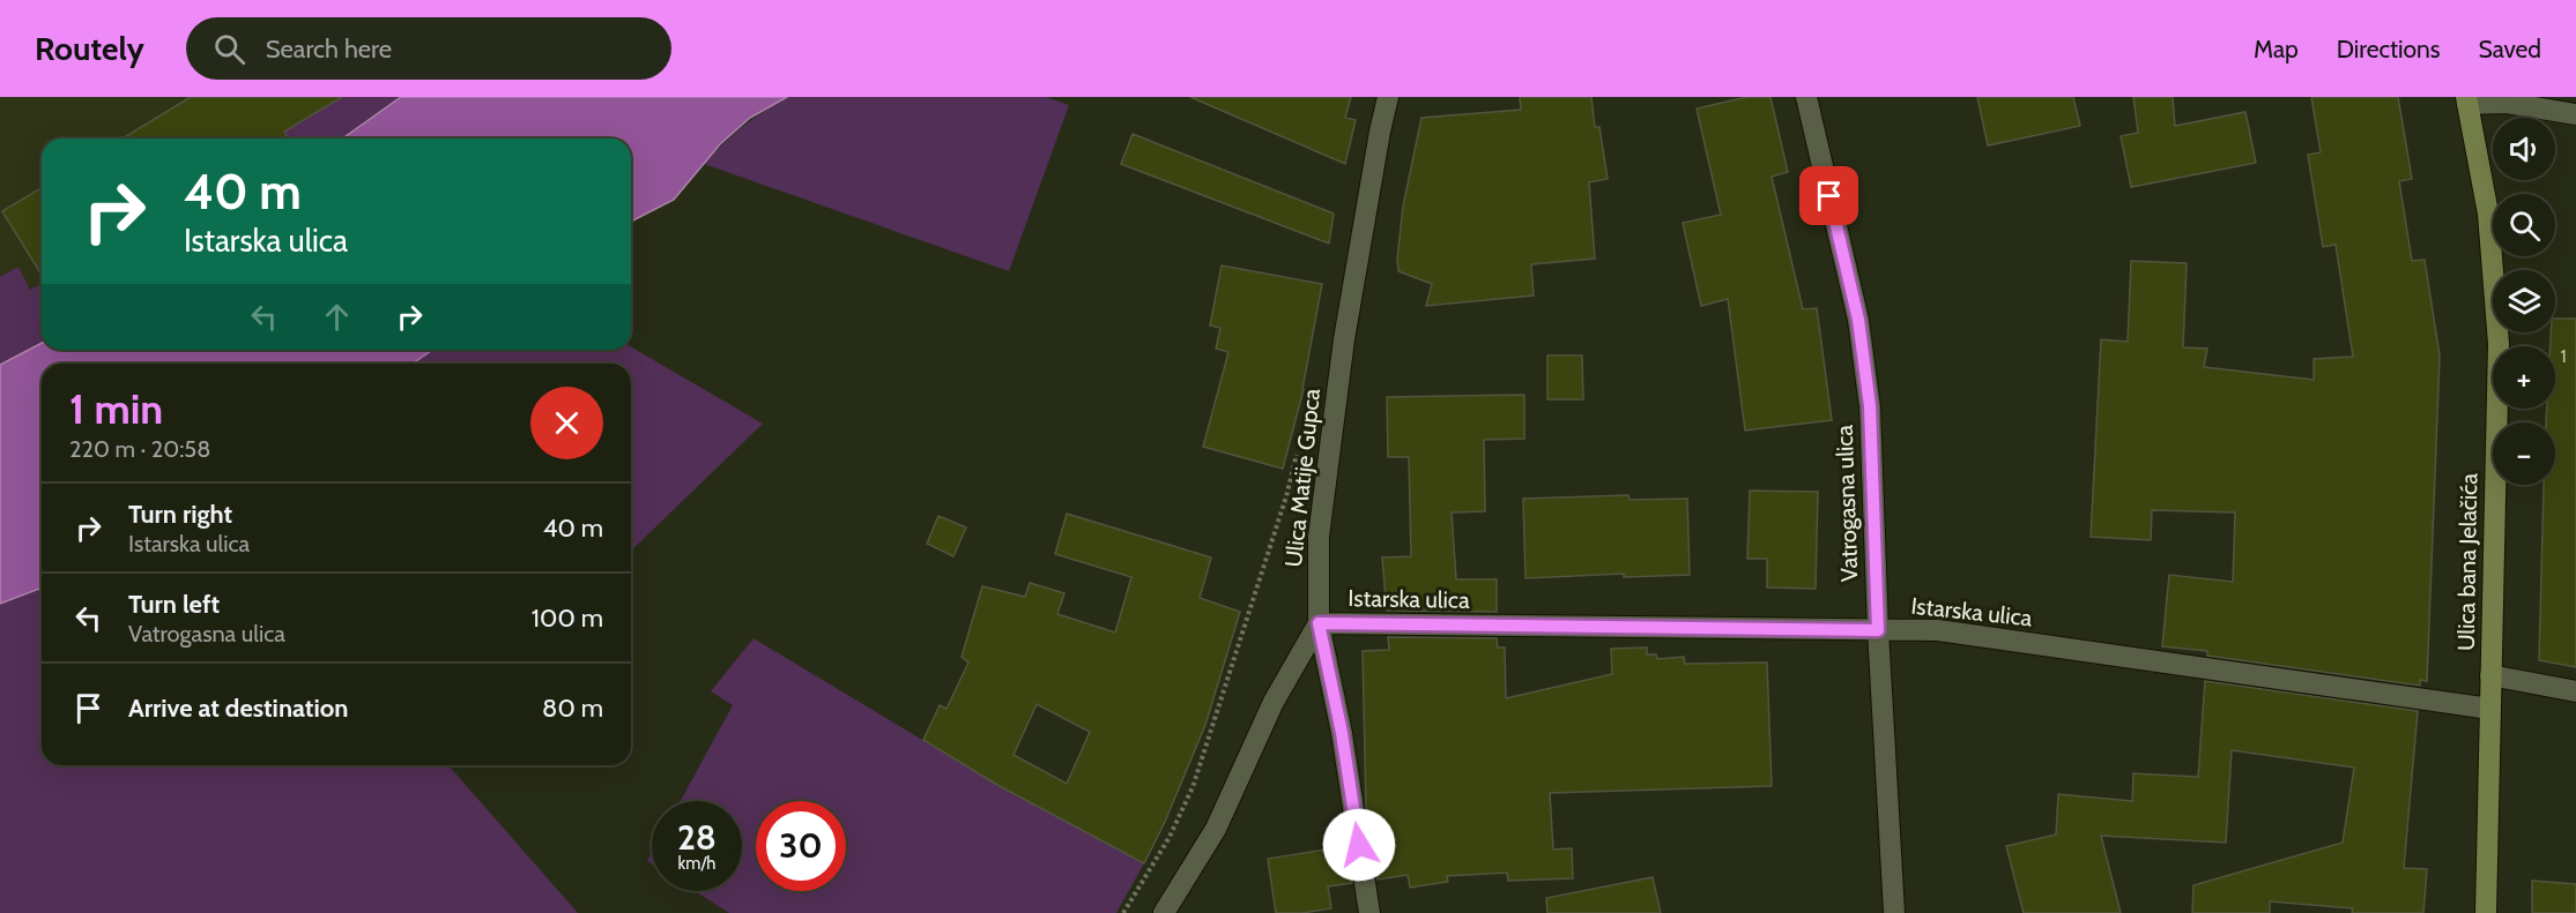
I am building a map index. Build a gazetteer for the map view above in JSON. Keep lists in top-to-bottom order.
{
  "streets": {
    "main road": ["Ulica bana Jelačića"],
    "street": ["Ulica Matije Gupca", "Vatrogasna ulica", "Istarska ulica"]
  },
  "crossings": [
    ["Ulica Matije Gupca", "Istarska ulica"],
    ["Vatrogasna ulica", "Istarska ulica"],
    ["Ulica bana Jelačića", "Istarska ulica"]
  ],
  "house_numbers": ["1"],
  "page": {
    "header": "Routely",
    "search": "Search here",
    "nav": ["Map", "Directions", "Saved"],
    "map_buttons": ["+", "−"],
    "turn": ["40 m", "Istarska ulica"],
    "heading": ["1 min", "220 m · 20:58"],
    "list": [
      {
        "name": "Turn right",
        "note": "Istarska ulica",
        "value": "40 m"
      },
      {
        "name": "Turn left",
        "note": "Vatrogasna ulica",
        "value": "100 m"
      },
      {
        "name": "Arrive at destination",
        "value": "80 m"
      }
    ],
    "speed": "28 km/h",
    "limit": "30"
  }
}
